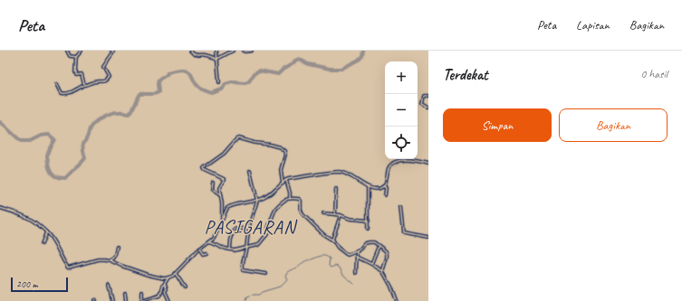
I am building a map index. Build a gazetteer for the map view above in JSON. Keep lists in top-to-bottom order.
{
  "districts": ["PASIGARAN"],
  "scale_bar": "200 m",
  "page": {
    "header": "Peta",
    "nav": ["Peta", "Lapisan", "Bagikan"],
    "heading": ["Terdekat", "0 hasil"],
    "map_buttons": ["+", "−"],
    "buttons": ["Simpan", "Bagikan"],
    "scale": "200 m"
  }
}
